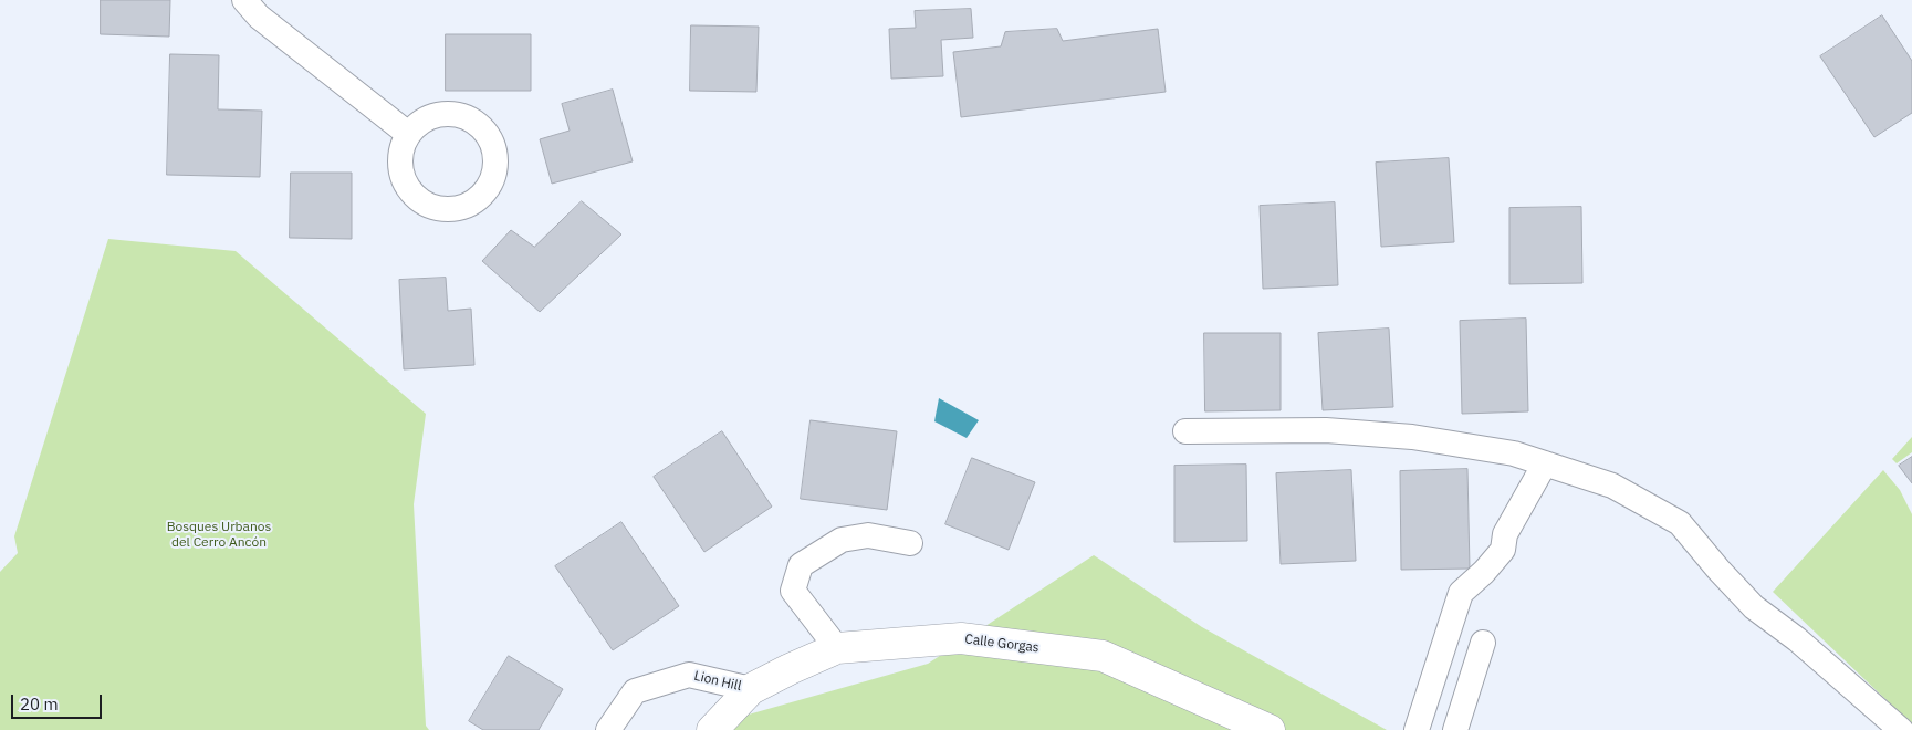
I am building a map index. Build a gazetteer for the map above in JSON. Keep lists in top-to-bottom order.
{
  "streets": {
    "street": ["Calle Gorgas", "Lion Hill"]
  },
  "crossings": [
    ["Calle Gorgas", "Lion Hill"]
  ],
  "parks": ["Bosques Urbanos del Cerro Ancón"],
  "scale_bar": "20 m"
}
